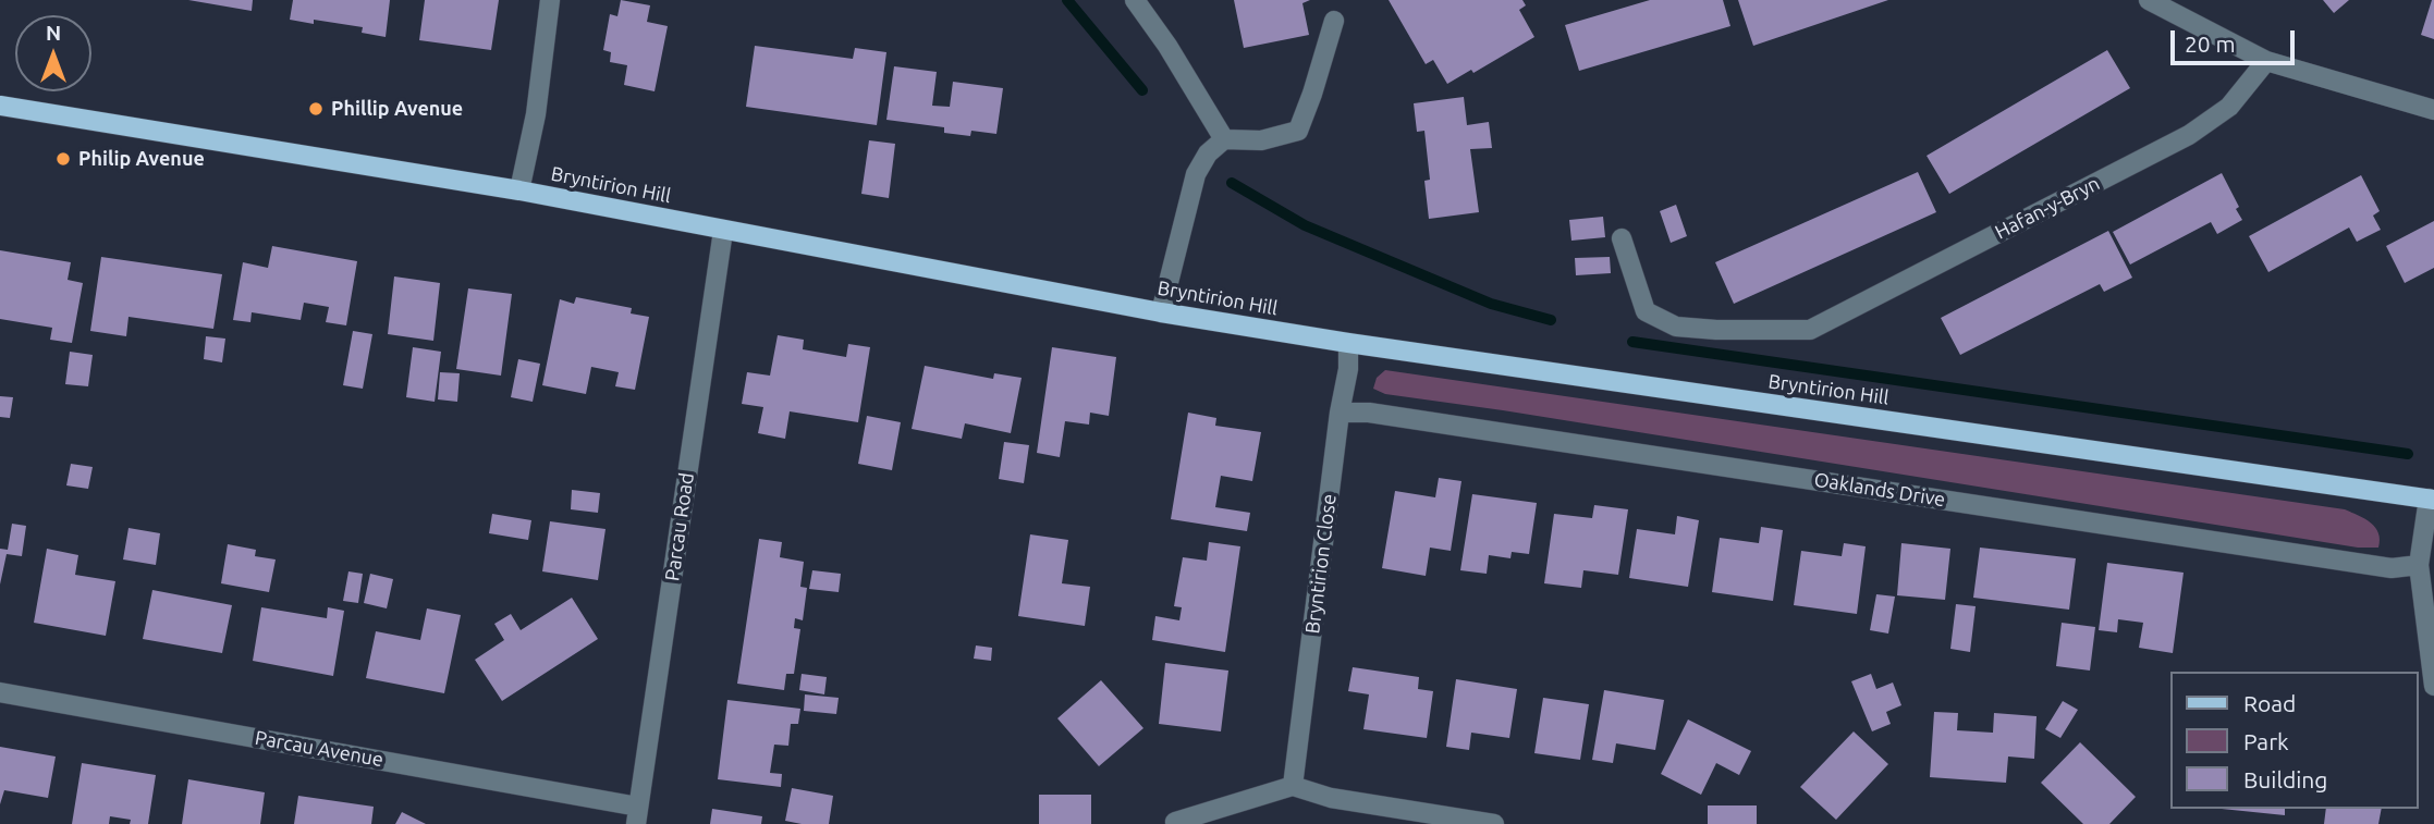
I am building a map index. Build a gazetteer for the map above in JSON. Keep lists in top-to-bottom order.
{
  "streets": {
    "main road": ["Bryntirion Hill"],
    "street": [
      "Hafan-y-Bryn",
      "Oaklands Drive",
      "Parcau Road",
      "Bryntirion Close",
      "Parcau Avenue"
    ]
  },
  "crossings": [
    ["Bryntirion Hill", "Parcau Road"],
    ["Bryntirion Hill", "Bryntirion Close"],
    ["Oaklands Drive", "Bryntirion Close"],
    ["Parcau Road", "Parcau Avenue"]
  ],
  "places": ["Phillip Avenue", "Philip Avenue"],
  "legend": ["Road", "Park", "Building"],
  "scale_bar": "20 m",
  "north": "top"
}
